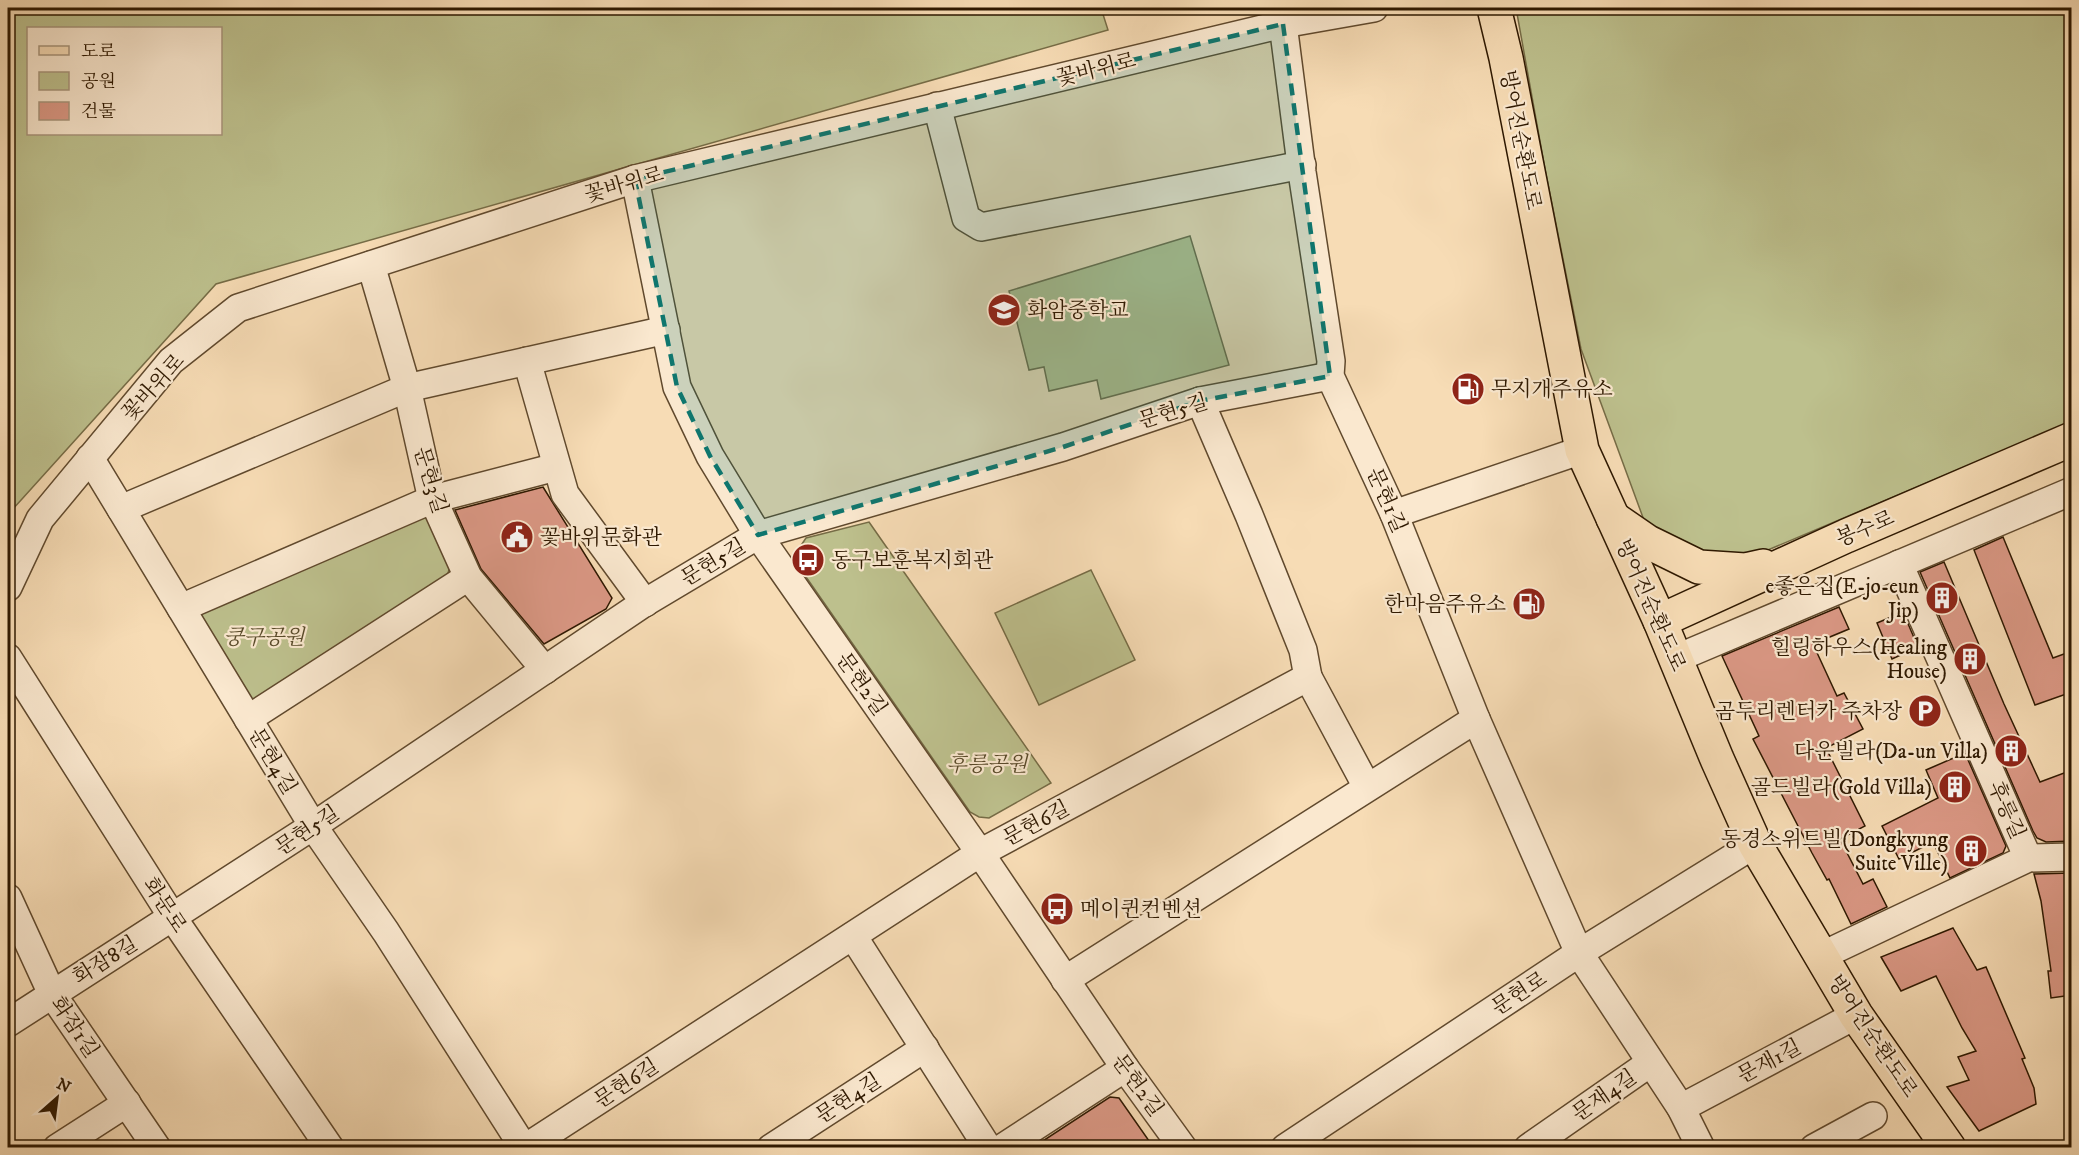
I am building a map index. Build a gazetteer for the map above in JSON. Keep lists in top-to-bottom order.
{
  "streets": {
    "main road": ["방어진순환도로", "봉수로"],
    "street": [
      "꽃바위로",
      "문현5길",
      "문현3길",
      "문현1길",
      "문현2길",
      "문현4길",
      "후릉길",
      "문현6길",
      "화문로",
      "화잠8길",
      "문현로",
      "화잠1길",
      "문재1길",
      "문재4길"
    ]
  },
  "crossings": [
    ["꽃바위로", "문현3길"],
    ["꽃바위로", "문현1길"],
    ["꽃바위로", "문현2길"],
    ["꽃바위로", "문현4길"],
    ["방어진순환도로", "봉수로"],
    ["방어진순환도로", "후릉길"],
    ["방어진순환도로", "문현로"],
    ["방어진순환도로", "문재1길"],
    ["문현5길", "문현3길"],
    ["문현5길", "문현1길"],
    ["문현5길", "문현2길"],
    ["문현5길", "문현4길"],
    ["문현5길", "화문로"],
    ["문현5길", "화잠8길"],
    ["문현1길", "문현로"],
    ["문현2길", "문현6길"],
    ["문현4길", "문현6길"],
    ["화문로", "화잠8길"],
    ["화잠8길", "화잠1길"]
  ],
  "parks": ["쿵구공원", "후릉공원"],
  "places": {
    "school or university": ["화암중학교"],
    "fuel station": ["무지개주유소", "한마음주유소"],
    "public building": ["꽃바위문화관"],
    "bus stop": ["동구보훈복지회관", "메이퀸컨벤션"],
    "building": [
      "e좋은집(E-jo-eun Jip)",
      "힐링하우스(Healing House)",
      "다운빌라(Da-un Villa)",
      "골드빌라(Gold Villa)",
      "동경스위트빌(Dongkyung Suite Ville)"
    ],
    "parking": ["곰두리렌터카 주차장"]
  },
  "legend": ["도로", "공원", "건물"],
  "north": "top right"
}
